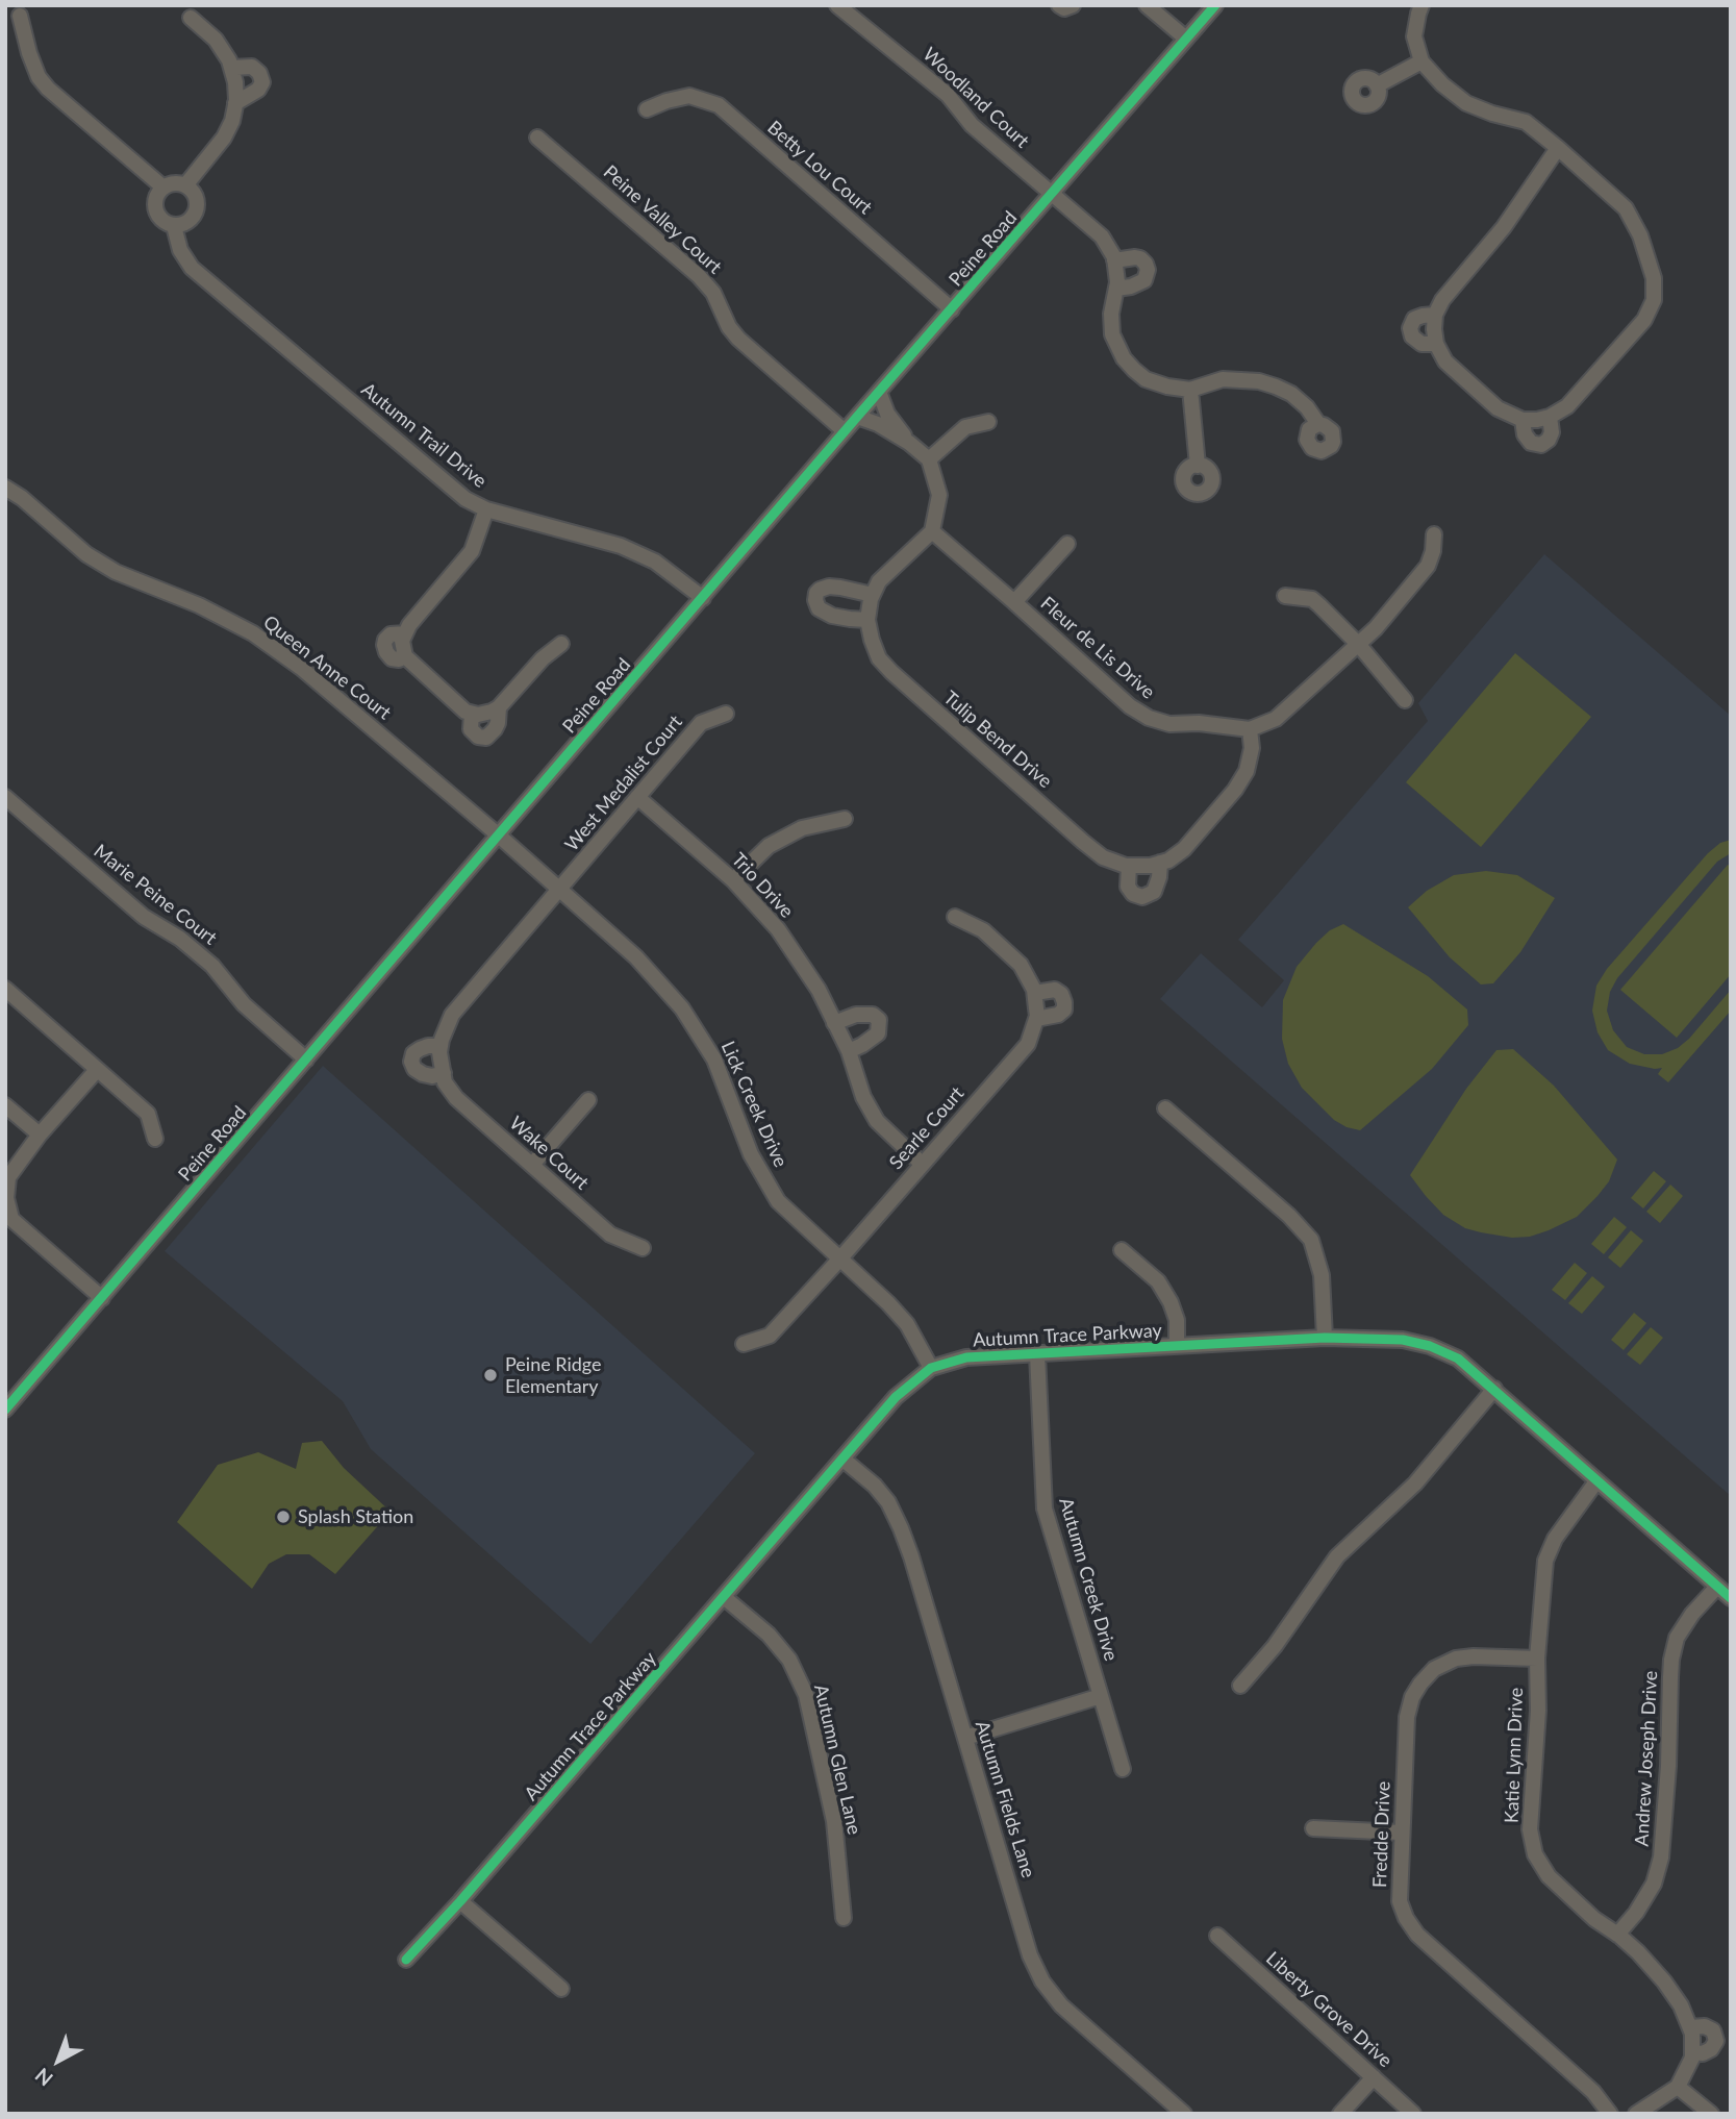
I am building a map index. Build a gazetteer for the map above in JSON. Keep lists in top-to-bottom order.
{
  "streets": {
    "street": [
      "Woodland Court",
      "Betty Lou Court",
      "Peine Valley Court",
      "Peine Road",
      "Autumn Trail Drive",
      "Fleur de Lis Drive",
      "Queen Anne Court",
      "Tulip Bend Drive",
      "West Medalist Court",
      "Trio Drive",
      "Marie Peine Court",
      "Lick Creek Drive",
      "Searle Court",
      "Wake Court",
      "Autumn Trace Parkway",
      "Autumn Creek Drive",
      "Katie Lynn Drive",
      "Andrew Joseph Drive",
      "Autumn Glen Lane",
      "Autumn Fields Lane",
      "Fredde Drive",
      "Liberty Grove Drive"
    ]
  },
  "crossings": [
    ["Woodland Court", "Peine Road"],
    ["Betty Lou Court", "Peine Road"],
    ["Peine Valley Court", "Peine Road"],
    ["Peine Road", "Autumn Trail Drive"],
    ["Peine Road", "Queen Anne Court"],
    ["Peine Road", "Marie Peine Court"],
    ["Peine Road", "Lick Creek Drive"],
    ["Fleur de Lis Drive", "Tulip Bend Drive"],
    ["Queen Anne Court", "Lick Creek Drive"],
    ["West Medalist Court", "Trio Drive"],
    ["West Medalist Court", "Lick Creek Drive"],
    ["West Medalist Court", "Wake Court"],
    ["Trio Drive", "Searle Court"],
    ["Lick Creek Drive", "Searle Court"],
    ["Lick Creek Drive", "Wake Court"],
    ["Lick Creek Drive", "Autumn Trace Parkway"],
    ["Autumn Trace Parkway", "Autumn Creek Drive"],
    ["Autumn Trace Parkway", "Katie Lynn Drive"],
    ["Autumn Trace Parkway", "Andrew Joseph Drive"],
    ["Autumn Trace Parkway", "Autumn Glen Lane"],
    ["Autumn Trace Parkway", "Autumn Fields Lane"],
    ["Katie Lynn Drive", "Andrew Joseph Drive"],
    ["Katie Lynn Drive", "Fredde Drive"]
  ],
  "places": ["Peine Ridge Elementary", "Splash Station"],
  "north": "bottom left"
}
